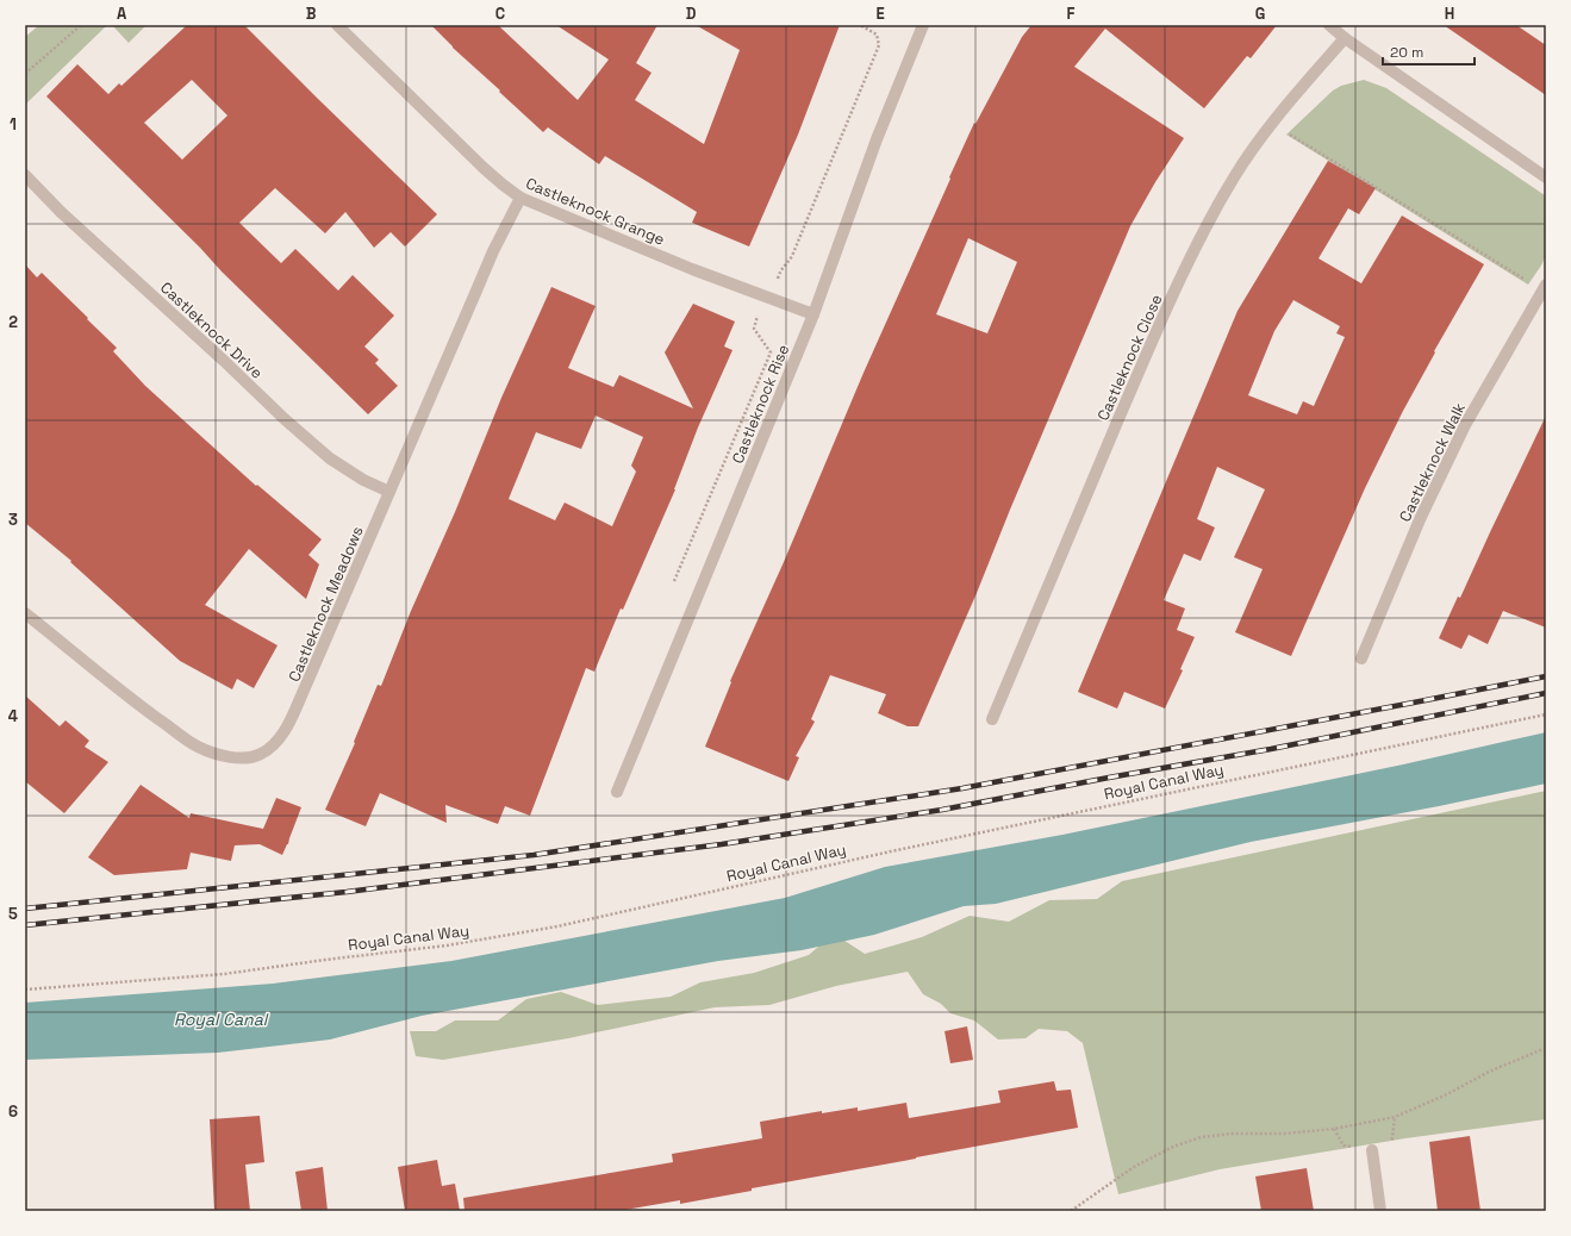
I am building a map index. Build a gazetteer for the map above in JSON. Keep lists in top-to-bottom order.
{
  "streets": {
    "street": [
      "Castleknock Grange",
      "Castleknock Drive",
      "Castleknock Close",
      "Castleknock Rise",
      "Castleknock Walk",
      "Castleknock Meadows"
    ],
    "path": ["Royal Canal Way"]
  },
  "crossings": [
    ["Castleknock Grange", "Castleknock Rise"],
    ["Castleknock Grange", "Castleknock Meadows"],
    ["Castleknock Drive", "Castleknock Meadows"]
  ],
  "water": ["Royal Canal"],
  "scale_bar": "20 m",
  "grid": {
    "columns": [
      "A",
      "B",
      "C",
      "D",
      "E",
      "F",
      "G",
      "H"
    ],
    "rows": [
      "1",
      "2",
      "3",
      "4",
      "5",
      "6"
    ]
  }
}
